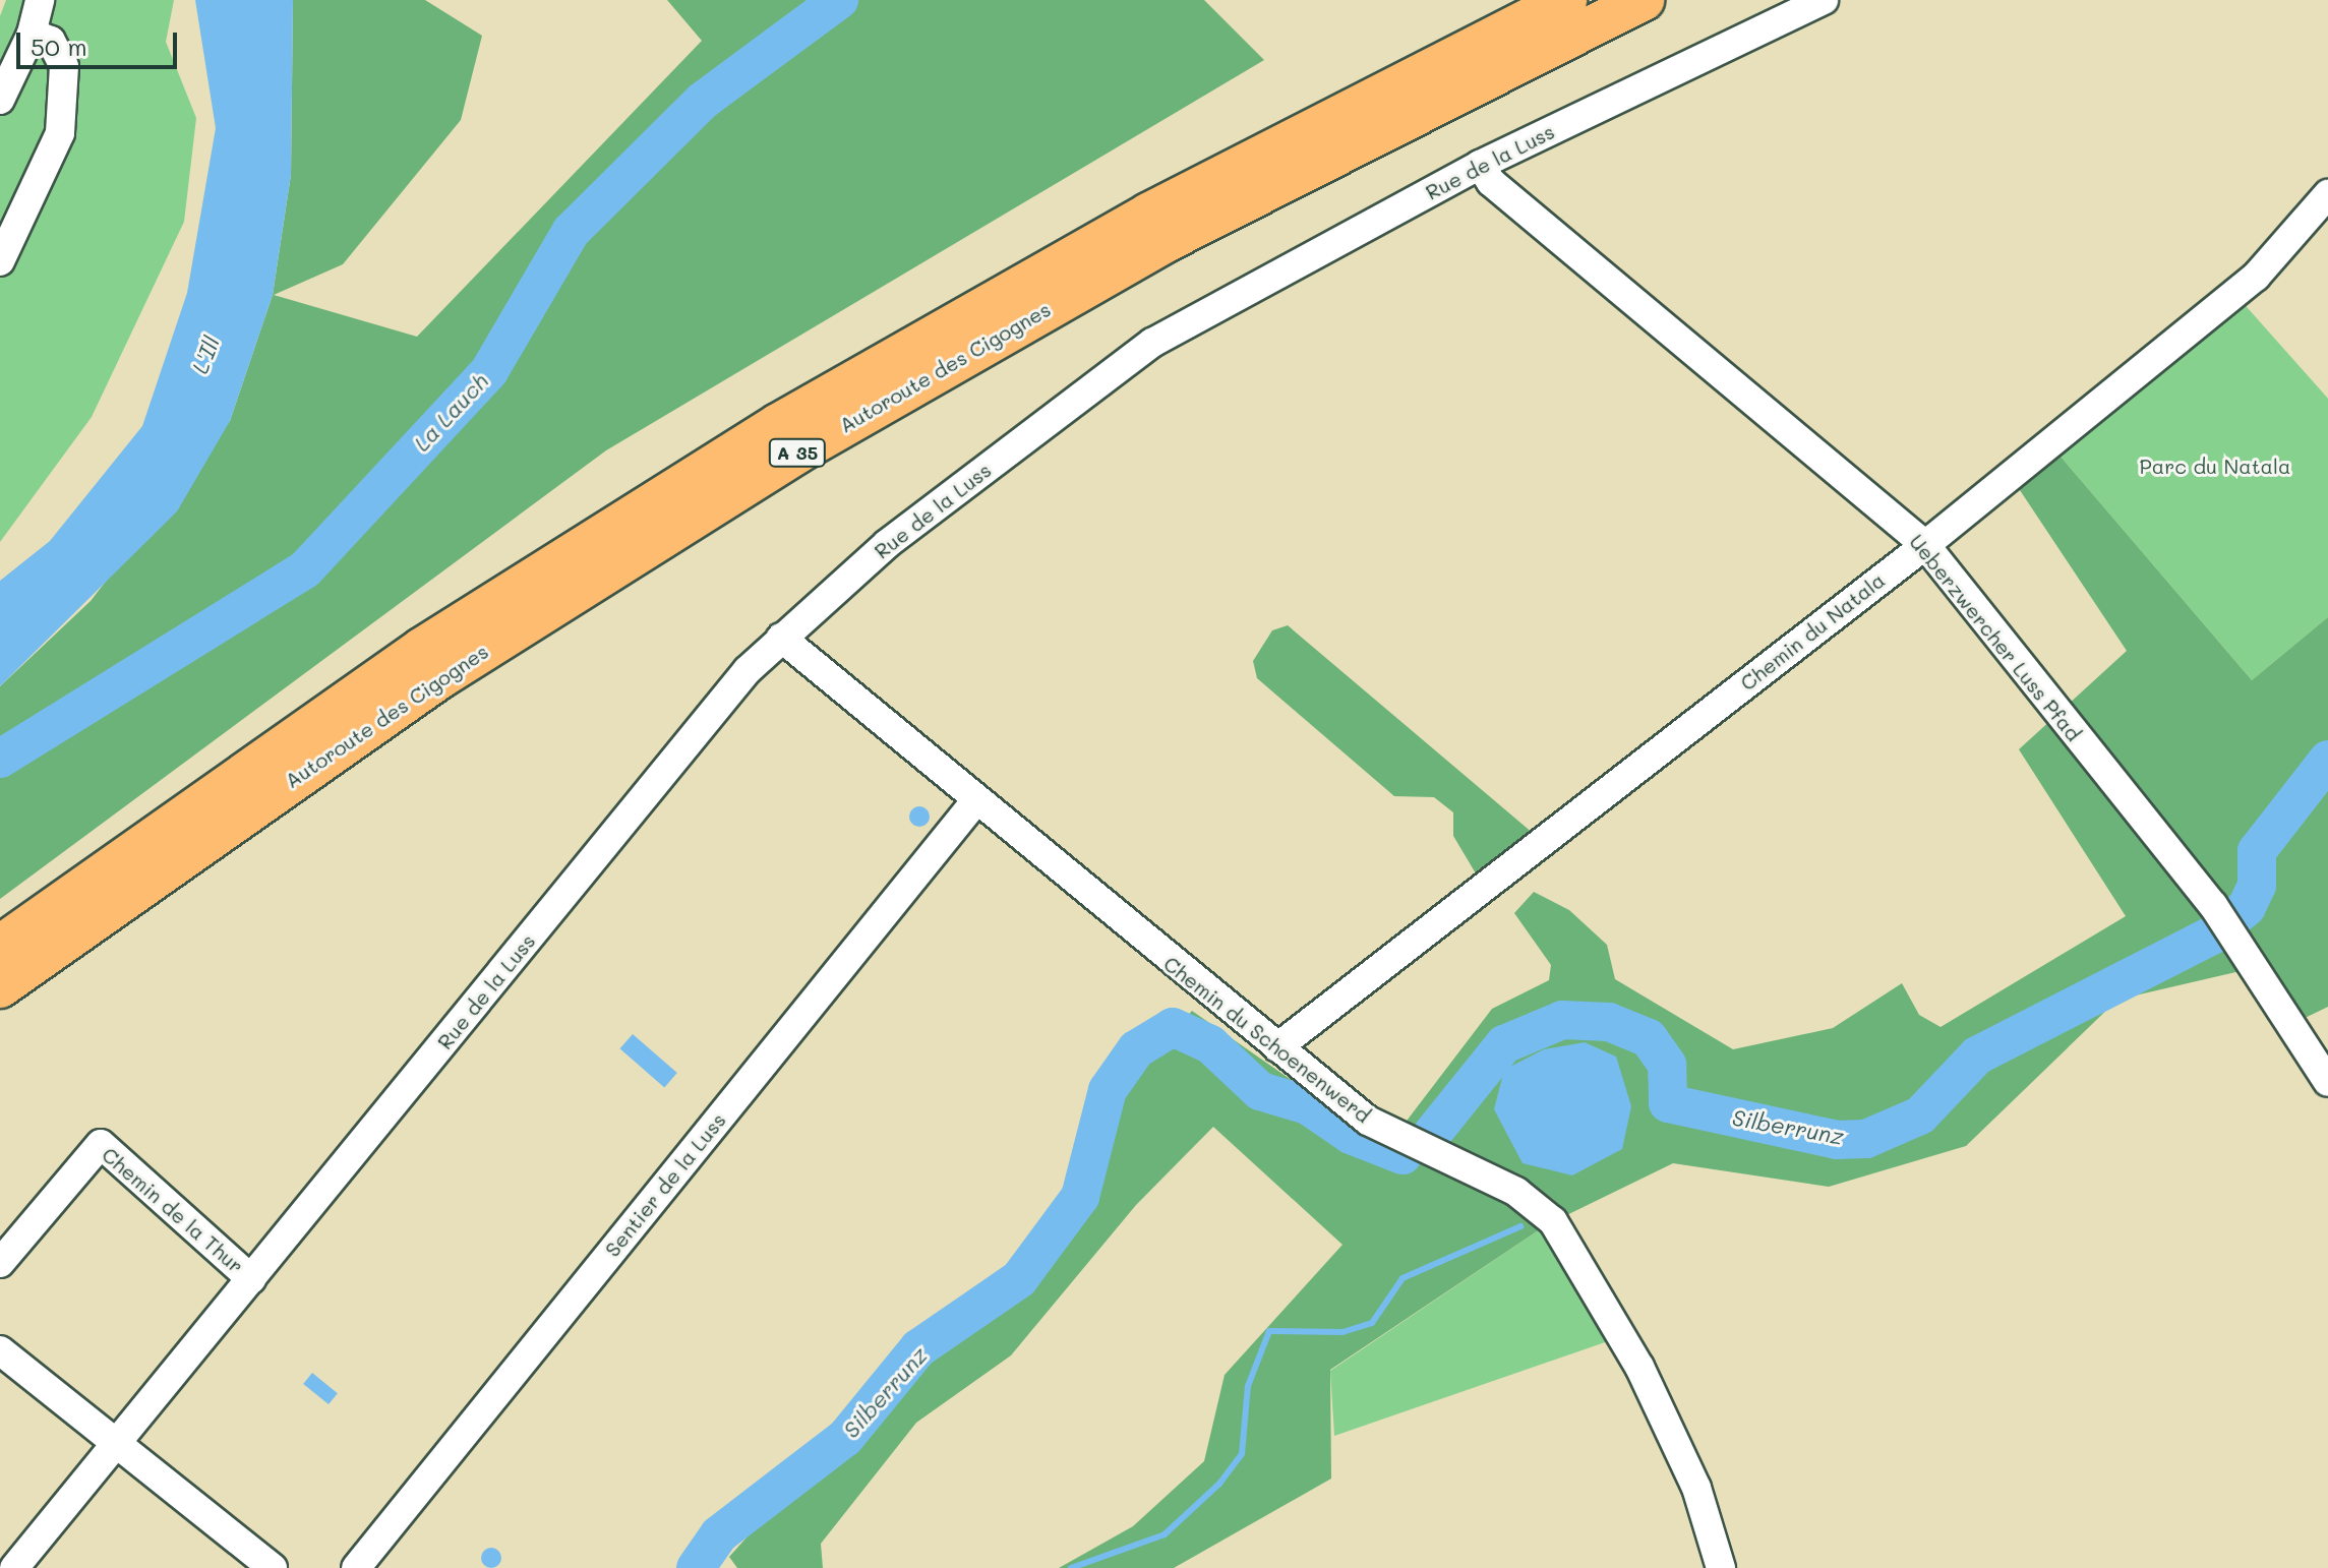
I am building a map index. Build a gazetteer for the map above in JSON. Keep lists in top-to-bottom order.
{
  "streets": {
    "highway": ["Autoroute des Cigognes", "A 35"],
    "street": [
      "Rue de la Luss",
      "Chemin du Natala",
      "Ueberzwercher Luss Pfad",
      "Chemin du Schoenenwerd",
      "Sentier de la Luss",
      "Chemin de la Thur"
    ]
  },
  "crossings": [
    ["Rue de la Luss", "Ueberzwercher Luss Pfad"],
    ["Rue de la Luss", "Chemin du Schoenenwerd"],
    ["Rue de la Luss", "Chemin de la Thur"],
    ["Chemin du Natala", "Ueberzwercher Luss Pfad"],
    ["Chemin du Natala", "Chemin du Schoenenwerd"],
    ["Chemin du Schoenenwerd", "Sentier de la Luss"]
  ],
  "water": ["L'Ill", "La Lauch", "Silberrunz"],
  "parks": ["Parc du Natala"],
  "scale_bar": "50 m"
}
